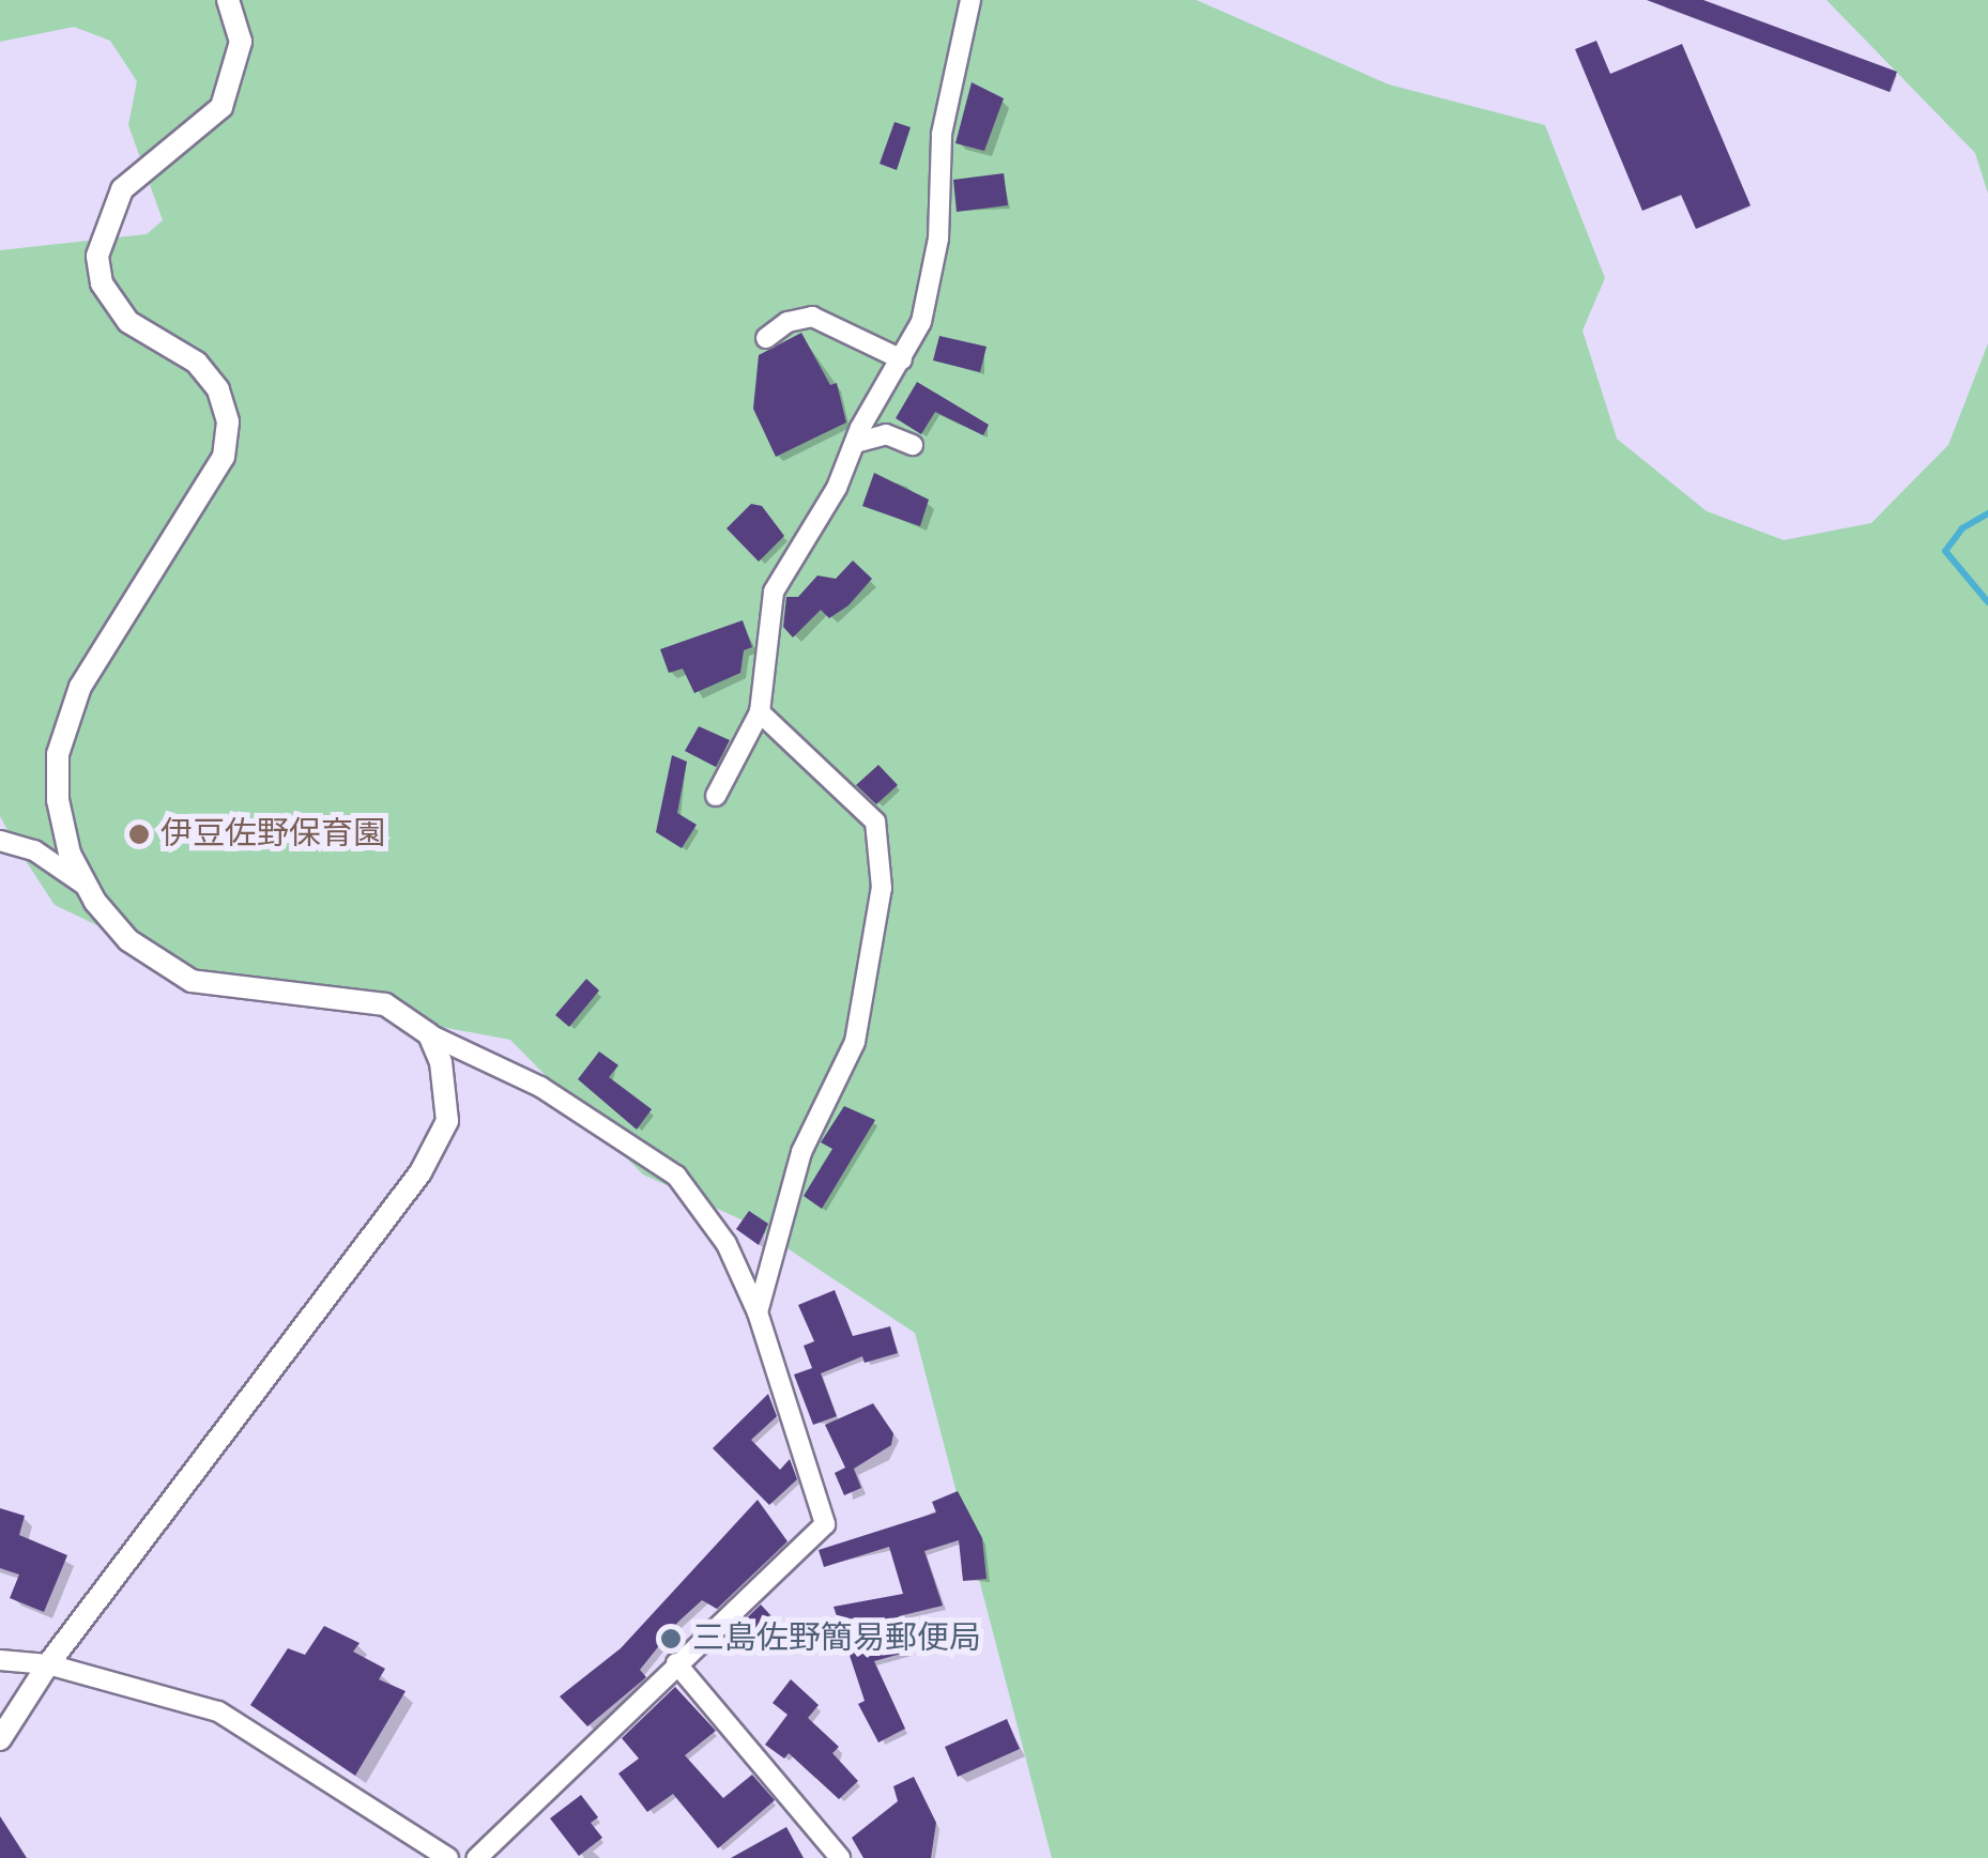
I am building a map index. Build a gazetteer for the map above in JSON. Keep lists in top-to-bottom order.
{
  "places": ["伊豆佐野保育園", "三島佐野簡易郵便局"]
}
